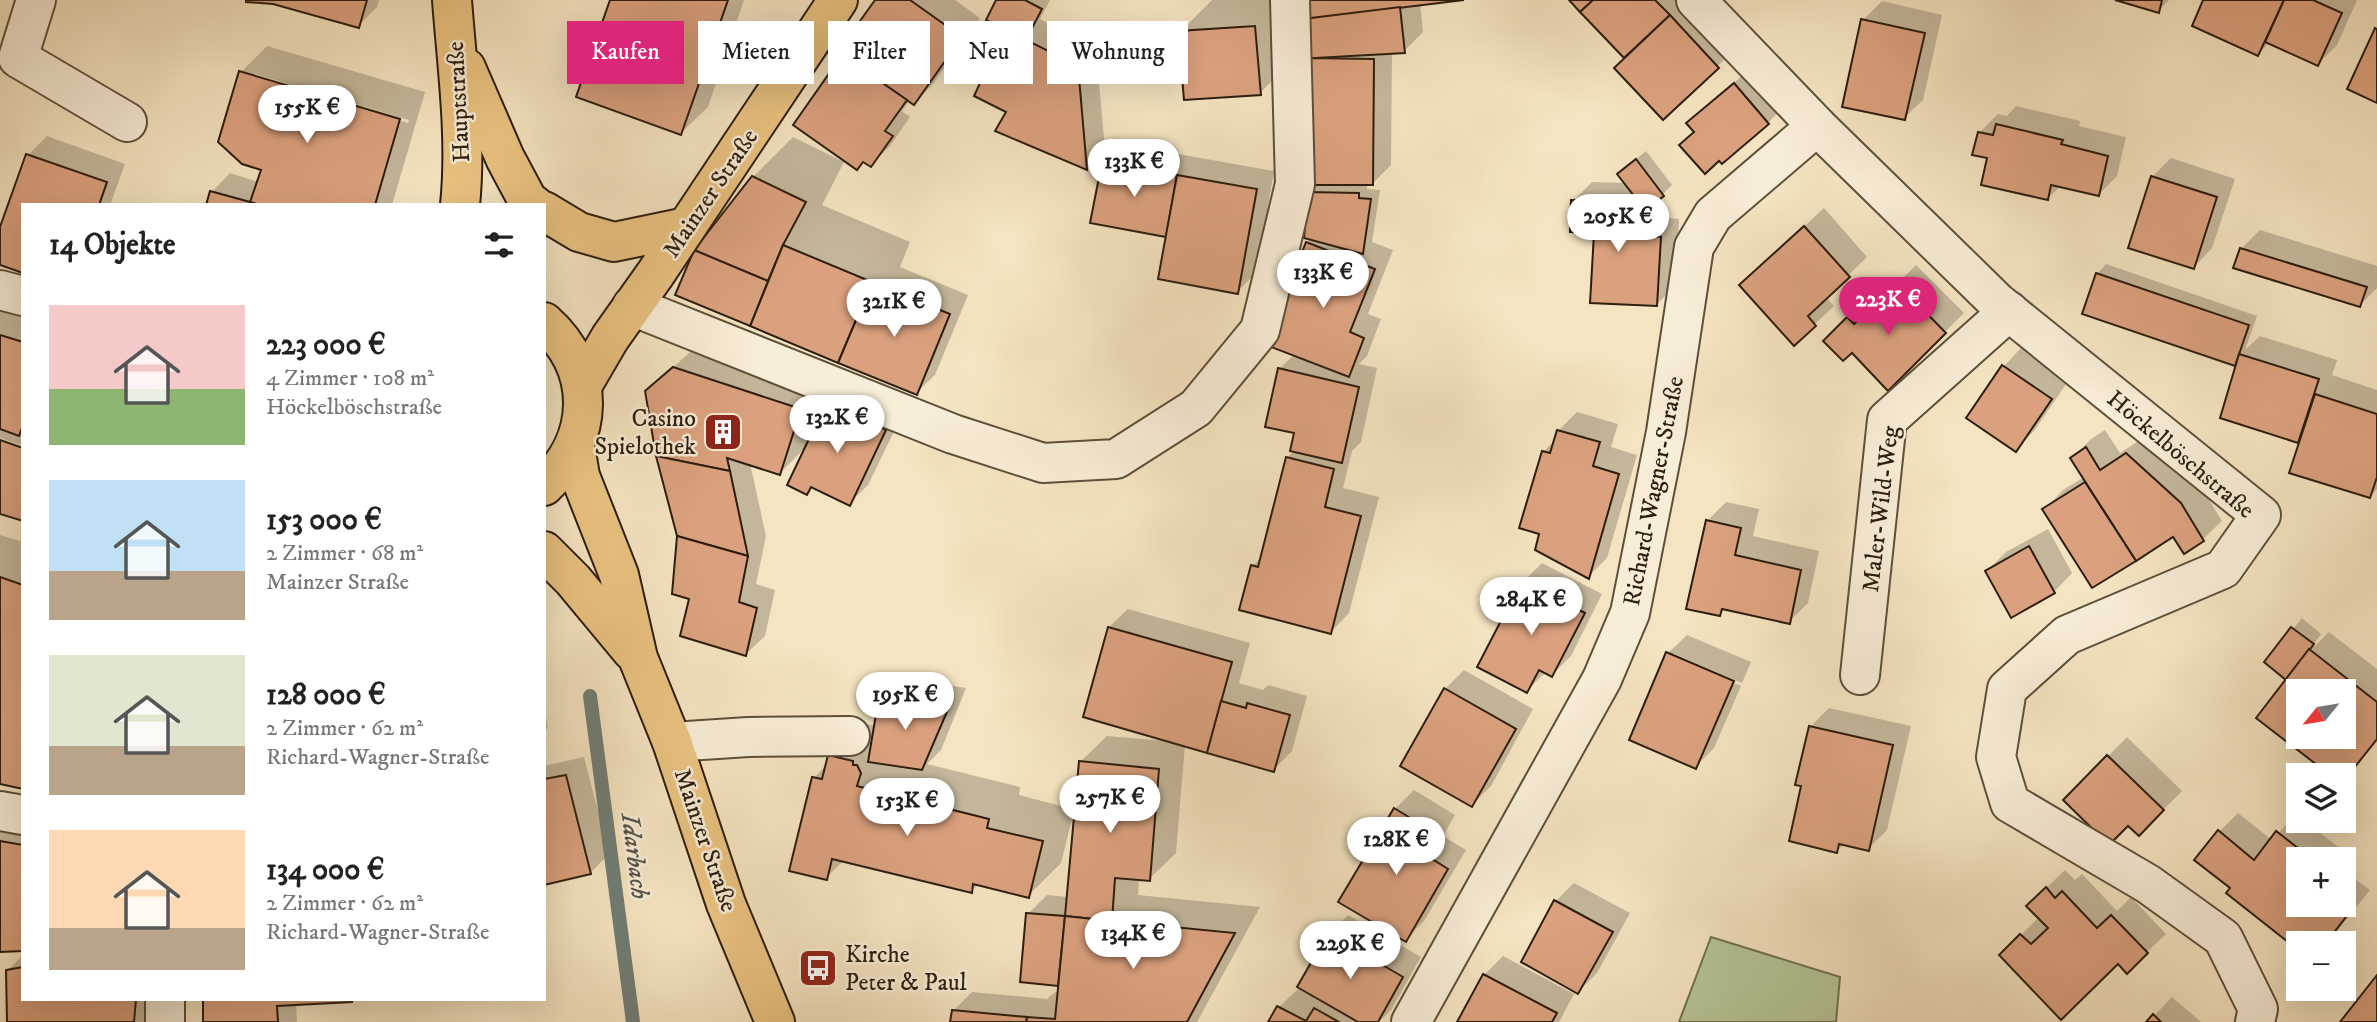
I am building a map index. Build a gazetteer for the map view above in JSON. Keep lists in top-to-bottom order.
{
  "streets": {
    "main road": ["Hauptstraße", "Mainzer Straße"],
    "street": ["Höckelböschstraße", "Richard-Wagner-Straße", "Maler-Wild-Weg"]
  },
  "crossings": [
    ["Höckelböschstraße", "Richard-Wagner-Straße"],
    ["Höckelböschstraße", "Maler-Wild-Weg"]
  ],
  "water": ["Idarbach"],
  "places": {
    "building": ["Casino Spielothek"],
    "bus stop": ["Kirche Peter & Paul"]
  },
  "north": "bottom left",
  "page": {
    "chip": [
      "Kaufen",
      "Mieten",
      "Filter",
      "Neu",
      "Wohnung"
    ],
    "price": [
      "155K €",
      "133K €",
      "205K €",
      "133K €",
      "223K €",
      "321K €",
      "132K €",
      "284K €",
      "195K €",
      "257K €",
      "153K €",
      "128K €",
      "134K €",
      "229K €"
    ],
    "heading": "14 Objekte",
    "list": [
      {
        "name": "223 000 €",
        "note": "4 Zimmer · 108 m² · Höckelböschstraße"
      },
      {
        "name": "153 000 €",
        "note": "2 Zimmer · 68 m² · Mainzer Straße"
      },
      {
        "name": "128 000 €",
        "note": "2 Zimmer · 62 m² · Richard-Wagner-Straße"
      },
      {
        "name": "134 000 €",
        "note": "2 Zimmer · 62 m² · Richard-Wagner-Straße"
      }
    ],
    "map_buttons": ["+", "−"]
  }
}
